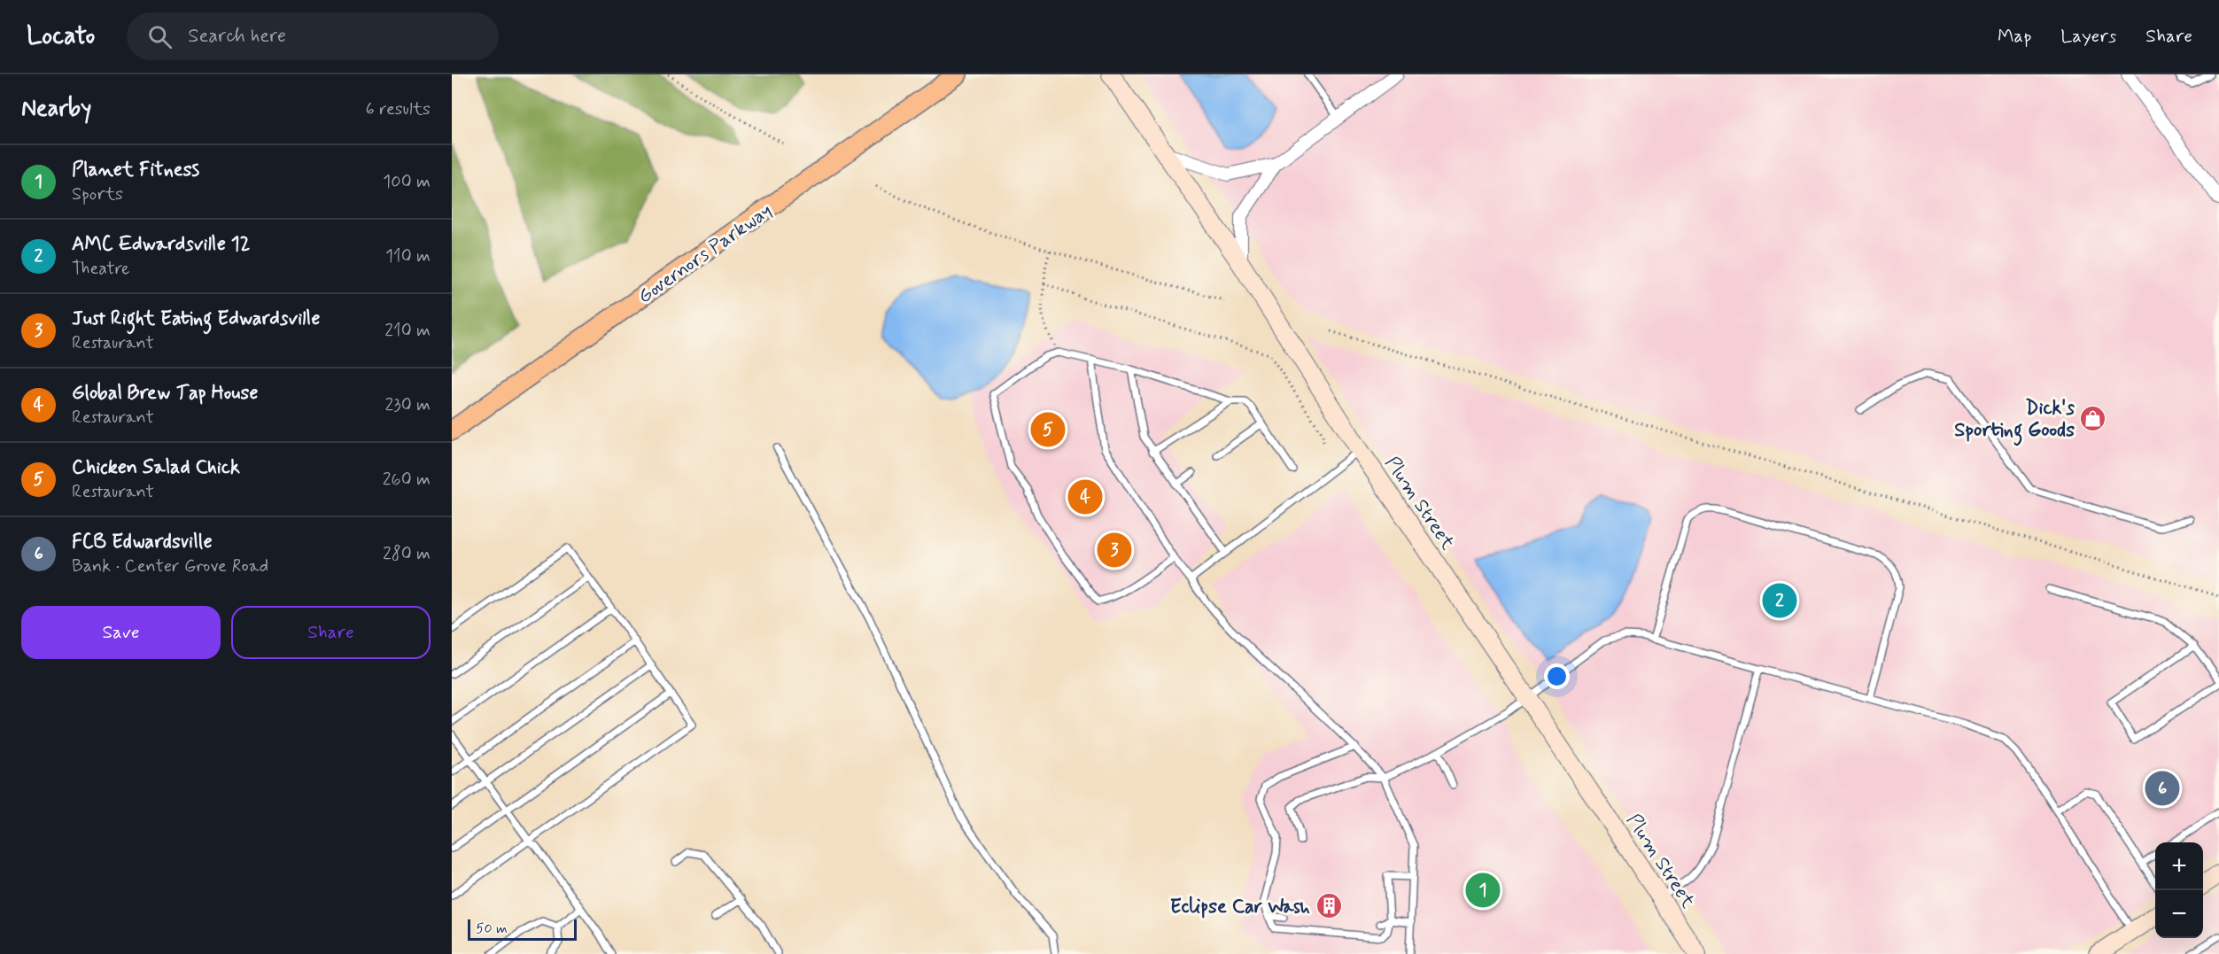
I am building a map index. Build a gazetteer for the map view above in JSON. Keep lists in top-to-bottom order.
{
  "streets": {
    "main road": ["Governors Parkway", "Plum Street"]
  },
  "places": {
    "shop": ["Dick's Sporting Goods"],
    "building": ["Eclipse Car Wash"]
  },
  "scale_bar": "50 m",
  "page": {
    "header": "Locato",
    "search": "Search here",
    "nav": ["Map", "Layers", "Share"],
    "heading": ["Nearby", "6 results"],
    "list": [
      {
        "mark": "1",
        "name": "Planet Fitness",
        "note": "Sports",
        "value": "100 m"
      },
      {
        "mark": "2",
        "name": "AMC Edwardsville 12",
        "note": "Theatre",
        "value": "110 m"
      },
      {
        "mark": "3",
        "name": "Just Right Eating Edwardsville",
        "note": "Restaurant",
        "value": "210 m"
      },
      {
        "mark": "4",
        "name": "Global Brew Tap House",
        "note": "Restaurant",
        "value": "230 m"
      },
      {
        "mark": "5",
        "name": "Chicken Salad Chick",
        "note": "Restaurant",
        "value": "260 m"
      },
      {
        "mark": "6",
        "name": "FCB Edwardsville",
        "note": "Bank · Center Grove Road",
        "value": "280 m"
      }
    ],
    "pins": [
      "5",
      "4",
      "3",
      "2",
      "6",
      "1"
    ],
    "buttons": ["Save", "Share"],
    "map_buttons": ["+", "−"],
    "scale": "50 m"
  }
}
